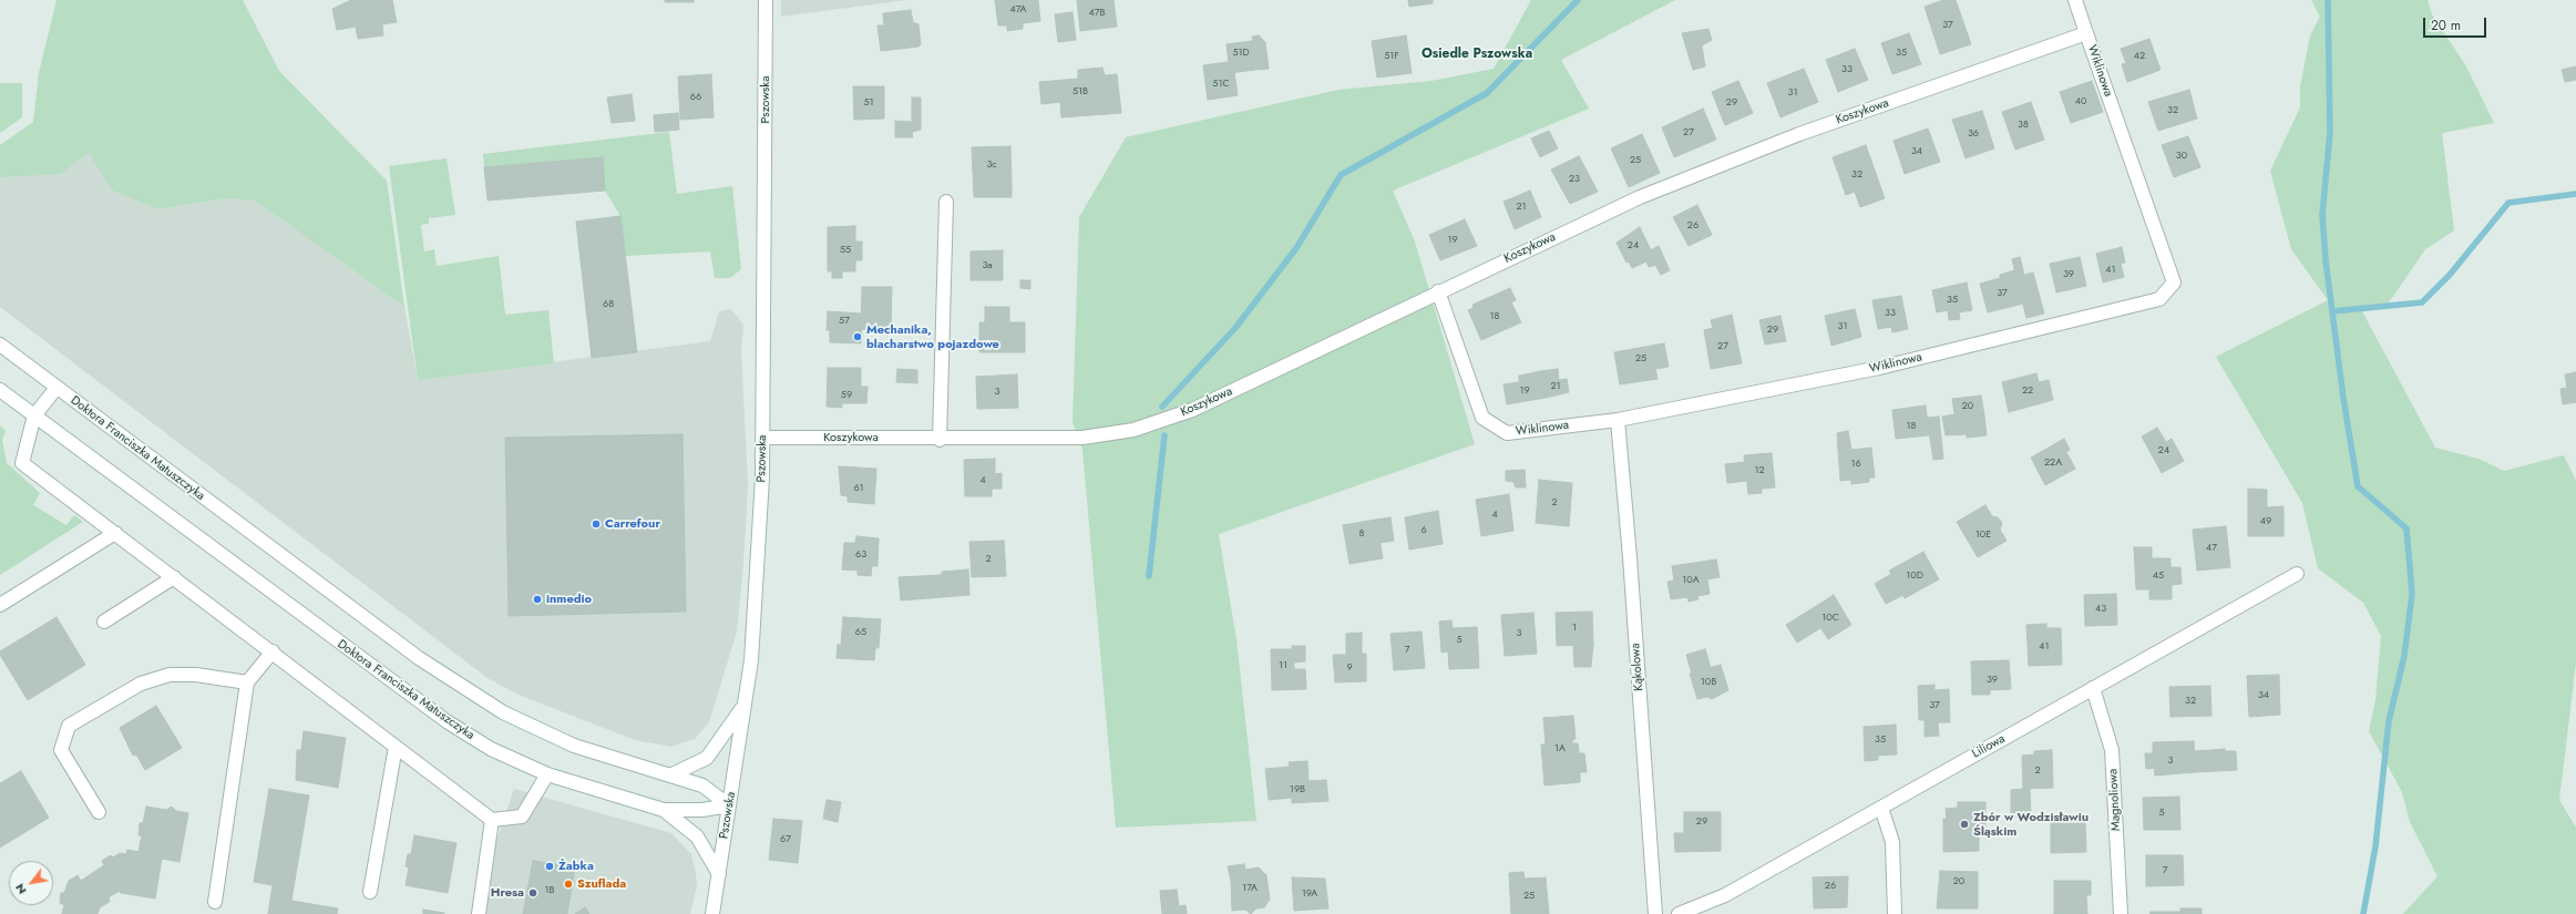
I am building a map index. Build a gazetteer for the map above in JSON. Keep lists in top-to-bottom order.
{
  "streets": {
    "street": [
      "Wiklinowa",
      "Pszowska",
      "Koszykowa",
      "Doktora Franciszka Matuszczyka",
      "Kąkolowa",
      "Liliowa",
      "Magnoliowa"
    ]
  },
  "crossings": [
    ["Wiklinowa", "Koszykowa"],
    ["Wiklinowa", "Kąkolowa"],
    ["Pszowska", "Koszykowa"],
    ["Pszowska", "Doktora Franciszka Matuszczyka"],
    ["Liliowa", "Magnoliowa"]
  ],
  "districts": ["Osiedle Pszowska"],
  "places": [
    "Mechanika, blacharstwo pojazdowe",
    "Carrefour",
    "inmedio",
    "Zbór w Wodzisławiu Śląskim",
    "Żabka",
    "Szuflada",
    "Hresa"
  ],
  "house_numbers": [
    "47A",
    "47B",
    "37",
    "51D",
    "35",
    "51F",
    "42",
    "33",
    "51C",
    "51B",
    "31",
    "66",
    "40",
    "51",
    "29",
    "32",
    "38",
    "27",
    "36",
    "34",
    "30",
    "25",
    "3c",
    "32",
    "23",
    "21",
    "26",
    "19",
    "24",
    "55",
    "3a",
    "41",
    "39",
    "37",
    "35",
    "68",
    "33",
    "18",
    "57",
    "31",
    "29",
    "27",
    "25",
    "21",
    "19",
    "22",
    "3",
    "59",
    "20",
    "18",
    "24",
    "22A",
    "16",
    "12",
    "4",
    "61",
    "2",
    "4",
    "49",
    "6",
    "8",
    "10E",
    "47",
    "63",
    "2",
    "10D",
    "45",
    "10A",
    "43",
    "10C",
    "1",
    "65",
    "3",
    "5",
    "41",
    "7",
    "11",
    "9",
    "39",
    "10B",
    "34",
    "32",
    "37",
    "35",
    "1A",
    "3",
    "2",
    "19B",
    "5",
    "29",
    "67",
    "7",
    "20",
    "26",
    "17A",
    "1B",
    "19A",
    "25"
  ],
  "scale_bar": "20 m",
  "north": "bottom left"
}
